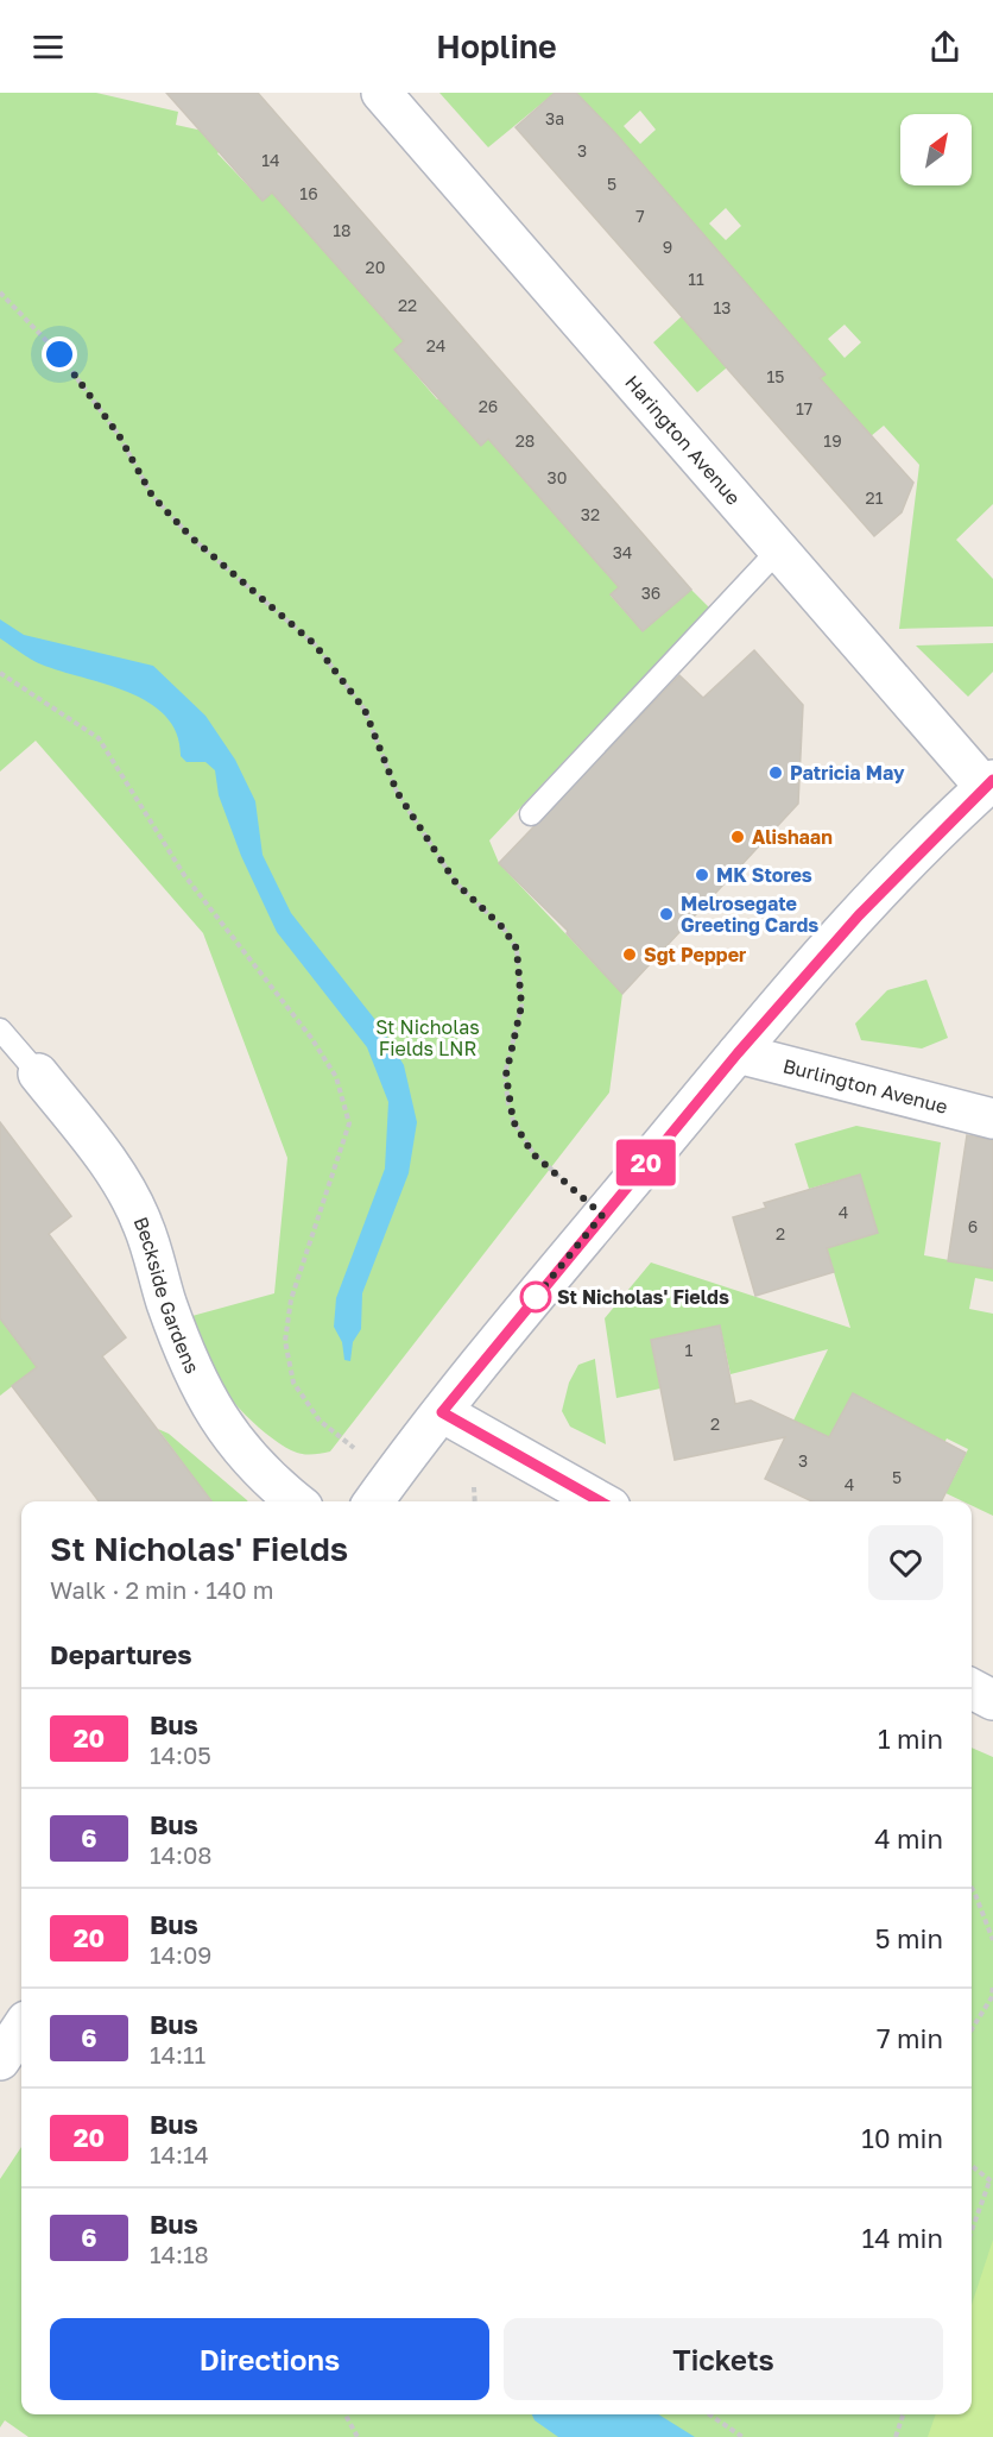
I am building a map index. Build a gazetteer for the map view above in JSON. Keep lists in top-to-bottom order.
{
  "streets": {
    "street": ["Harington Avenue", "Burlington Avenue", "Beckside Gardens"]
  },
  "parks": ["St Nicholas Fields LNR"],
  "places": [
    "Patricia May",
    "Alishaan",
    "MK Stores",
    "Melrosegate Greeting Cards",
    "Sgt Pepper",
    "St Nicholas' Fields"
  ],
  "lines": ["bus line 20"],
  "house_numbers": [
    "3a",
    "3",
    "14",
    "5",
    "16",
    "7",
    "18",
    "9",
    "20",
    "11",
    "22",
    "13",
    "24",
    "15",
    "26",
    "17",
    "28",
    "19",
    "30",
    "21",
    "32",
    "34",
    "36",
    "4",
    "6",
    "2",
    "1",
    "2",
    "3",
    "5",
    "4"
  ],
  "north": "top right",
  "page": {
    "header": "Hopline",
    "on_map": "20",
    "heading": [
      ["St Nicholas' Fields", "Walk · 2 min · 140 m"],
      "Departures"
    ],
    "list": [
      {
        "mark": "20",
        "name": "Bus",
        "note": "14:05",
        "value": "1 min"
      },
      {
        "mark": "6",
        "name": "Bus",
        "note": "14:08",
        "value": "4 min"
      },
      {
        "mark": "20",
        "name": "Bus",
        "note": "14:09",
        "value": "5 min"
      },
      {
        "mark": "6",
        "name": "Bus",
        "note": "14:11",
        "value": "7 min"
      },
      {
        "mark": "20",
        "name": "Bus",
        "note": "14:14",
        "value": "10 min"
      },
      {
        "mark": "6",
        "name": "Bus",
        "note": "14:18",
        "value": "14 min"
      }
    ],
    "buttons": ["Directions", "Tickets"]
  }
}
